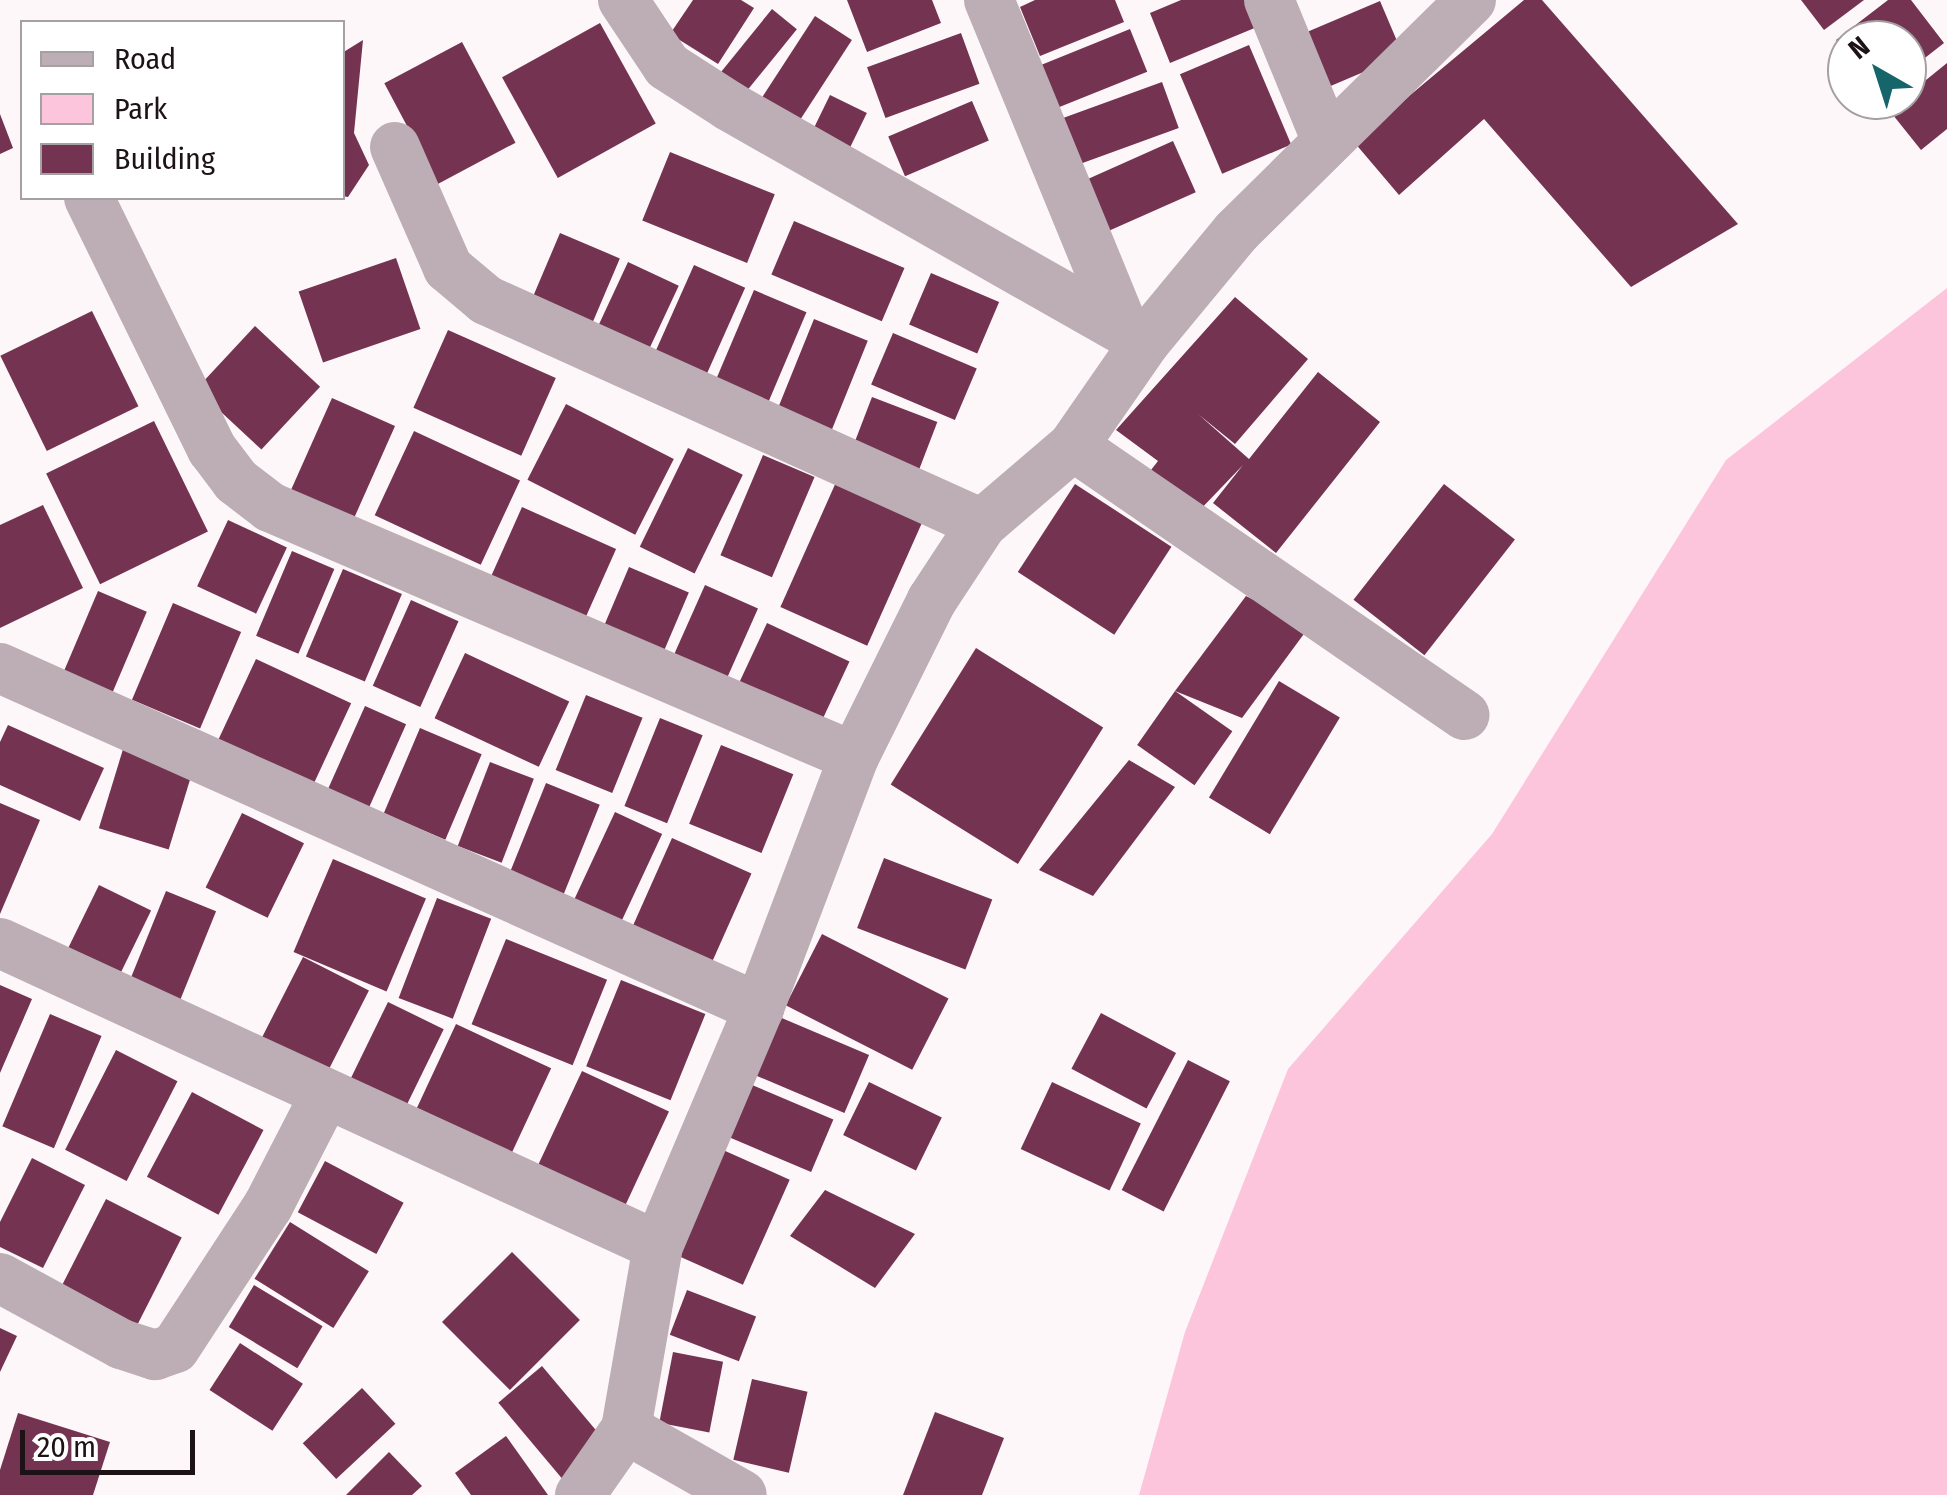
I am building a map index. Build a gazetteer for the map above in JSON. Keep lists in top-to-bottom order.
{
  "legend": ["Road", "Park", "Building"],
  "scale_bar": "20 m",
  "north": "top left"
}
